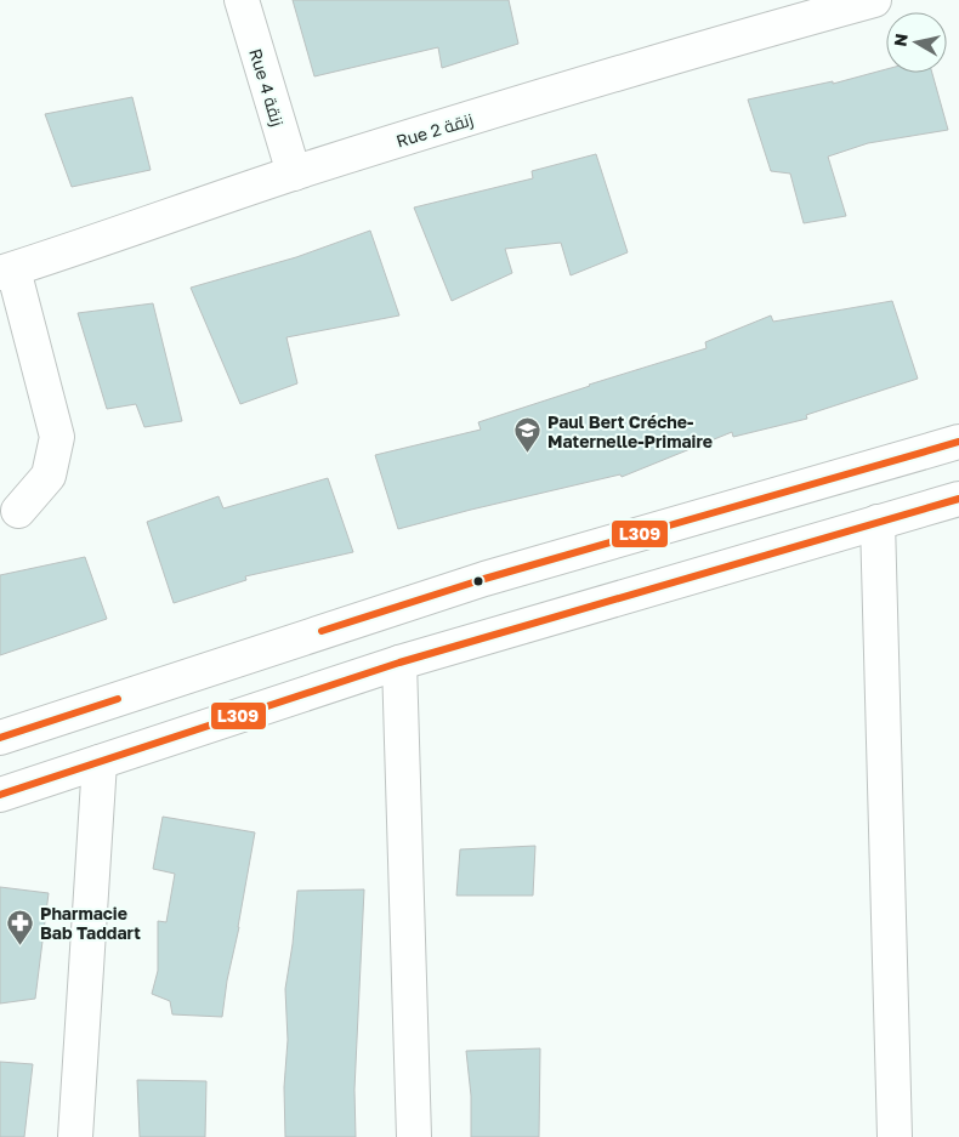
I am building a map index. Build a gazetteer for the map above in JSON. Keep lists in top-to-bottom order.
{
  "streets": {
    "street": ["Rue 4 زنقة", "Rue 2 زنقة"]
  },
  "crossings": [
    ["Rue 4 زنقة", "Rue 2 زنقة"]
  ],
  "places": {
    "school or university": ["Paul Bert Créche- Maternelle-Primaire"],
    "pharmacy": ["Pharmacie Bab Taddart"]
  },
  "lines": ["transit line L309"],
  "north": "left"
}
